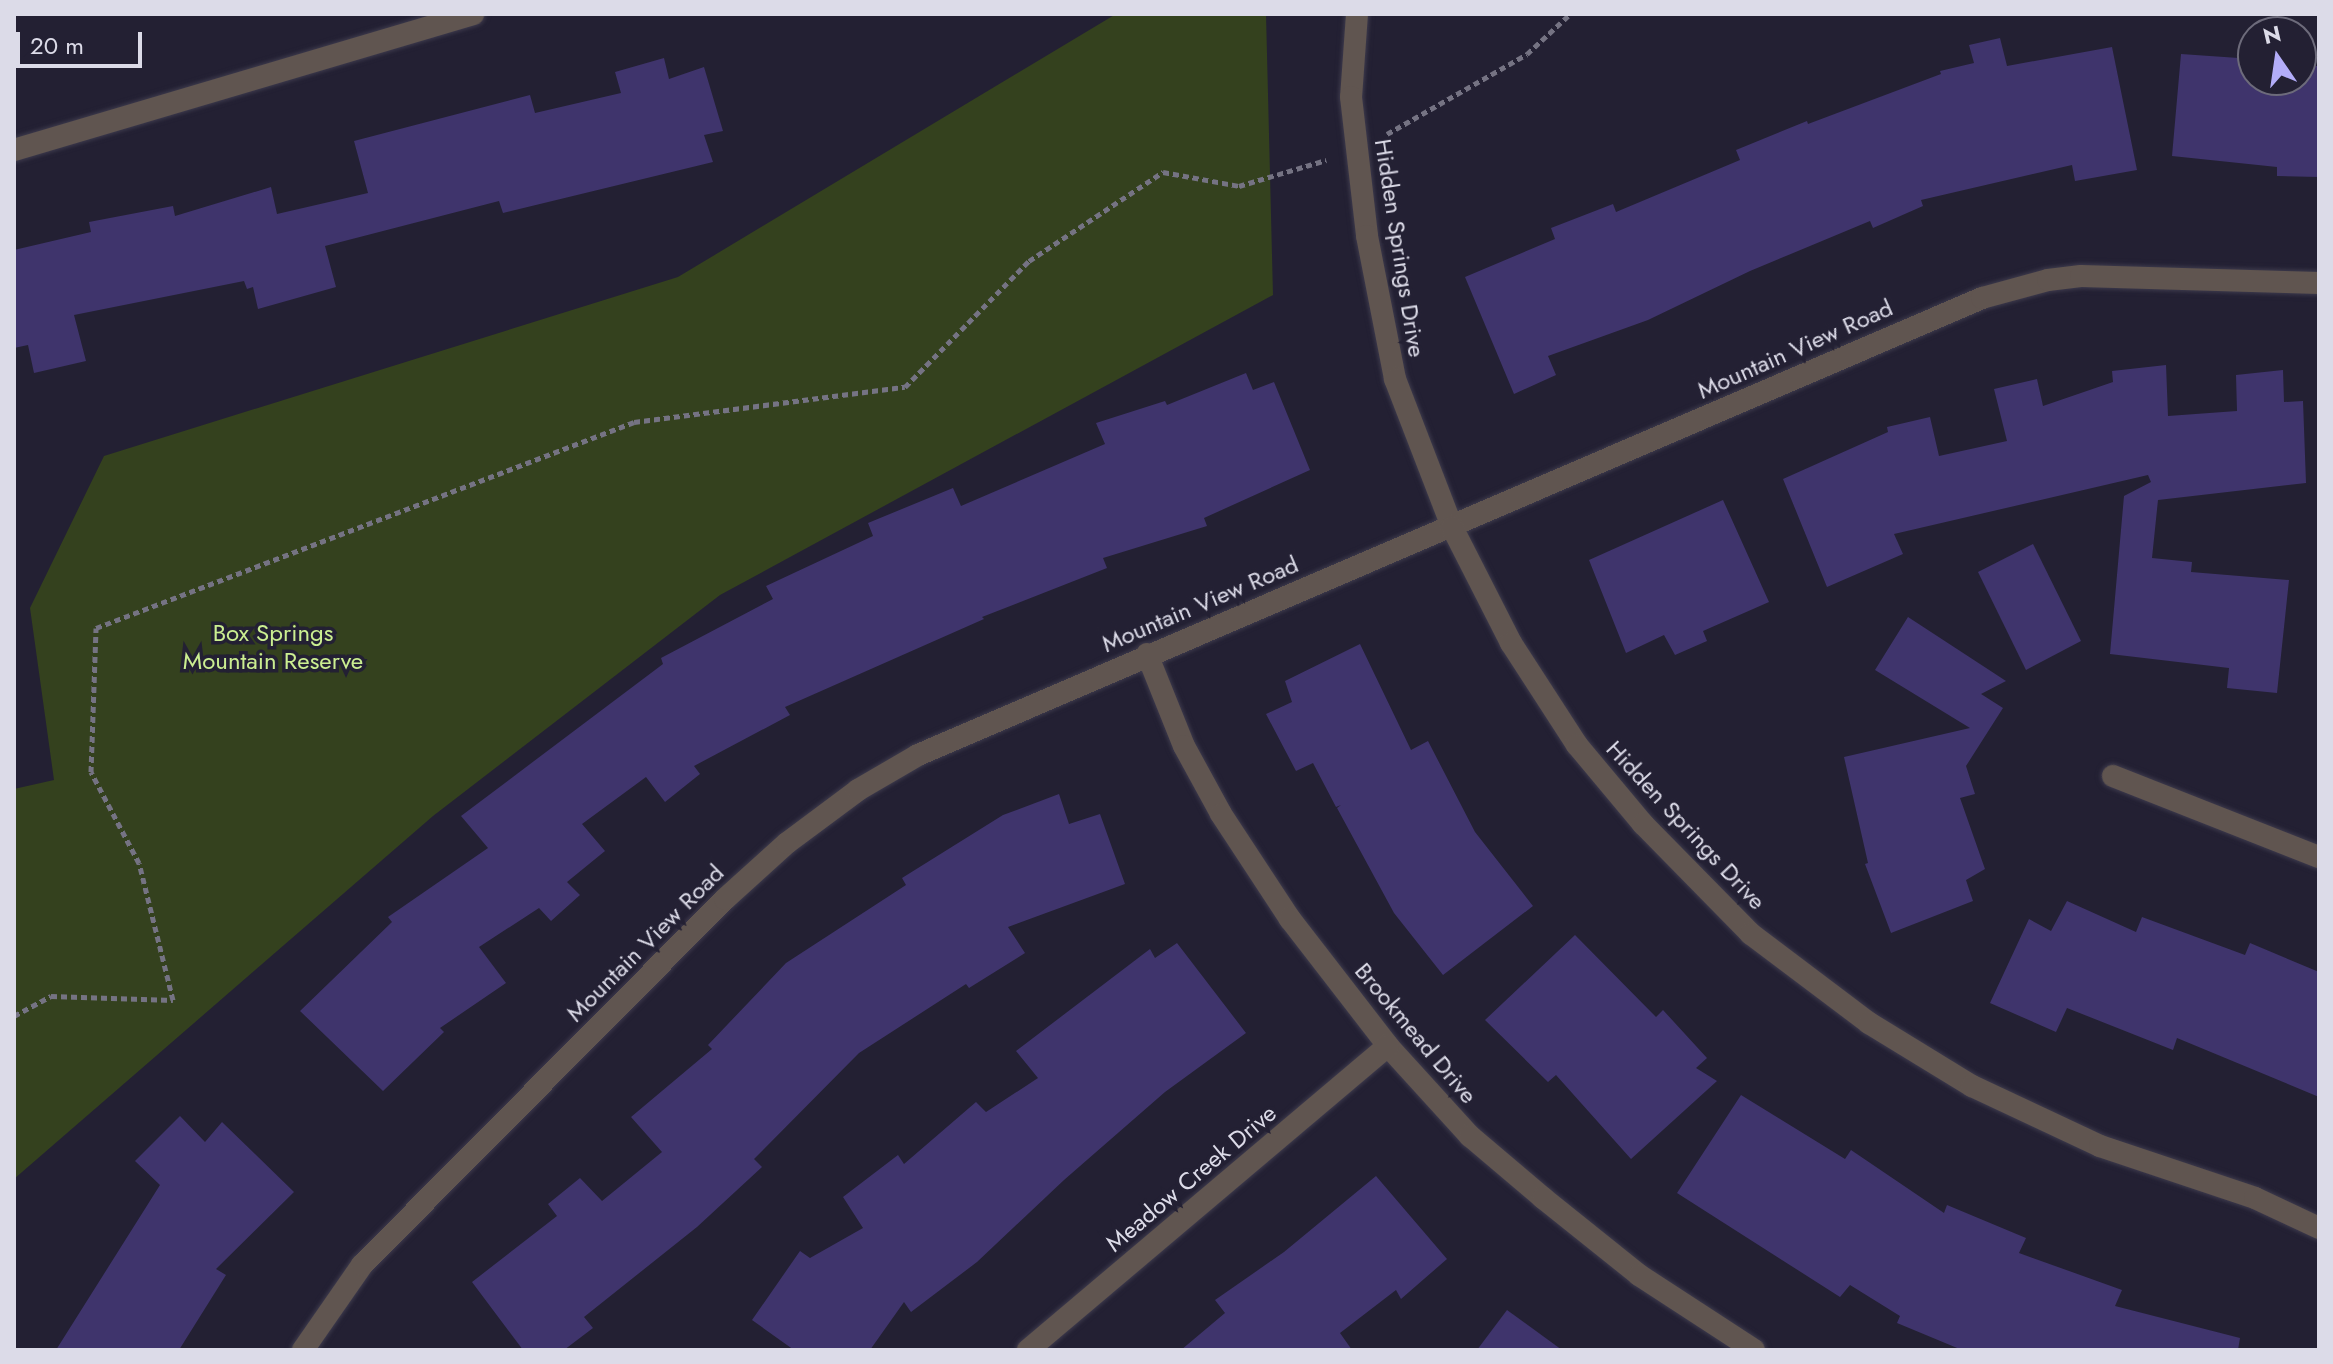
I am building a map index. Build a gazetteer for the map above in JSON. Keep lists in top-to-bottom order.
{
  "streets": {
    "street": [
      "Hidden Springs Drive",
      "Mountain View Road",
      "Brookmead Drive",
      "Meadow Creek Drive"
    ]
  },
  "crossings": [
    ["Hidden Springs Drive", "Mountain View Road"],
    ["Mountain View Road", "Brookmead Drive"],
    ["Brookmead Drive", "Meadow Creek Drive"]
  ],
  "parks": ["Box Springs Mountain Reserve"],
  "scale_bar": "20 m",
  "north": "top"
}
